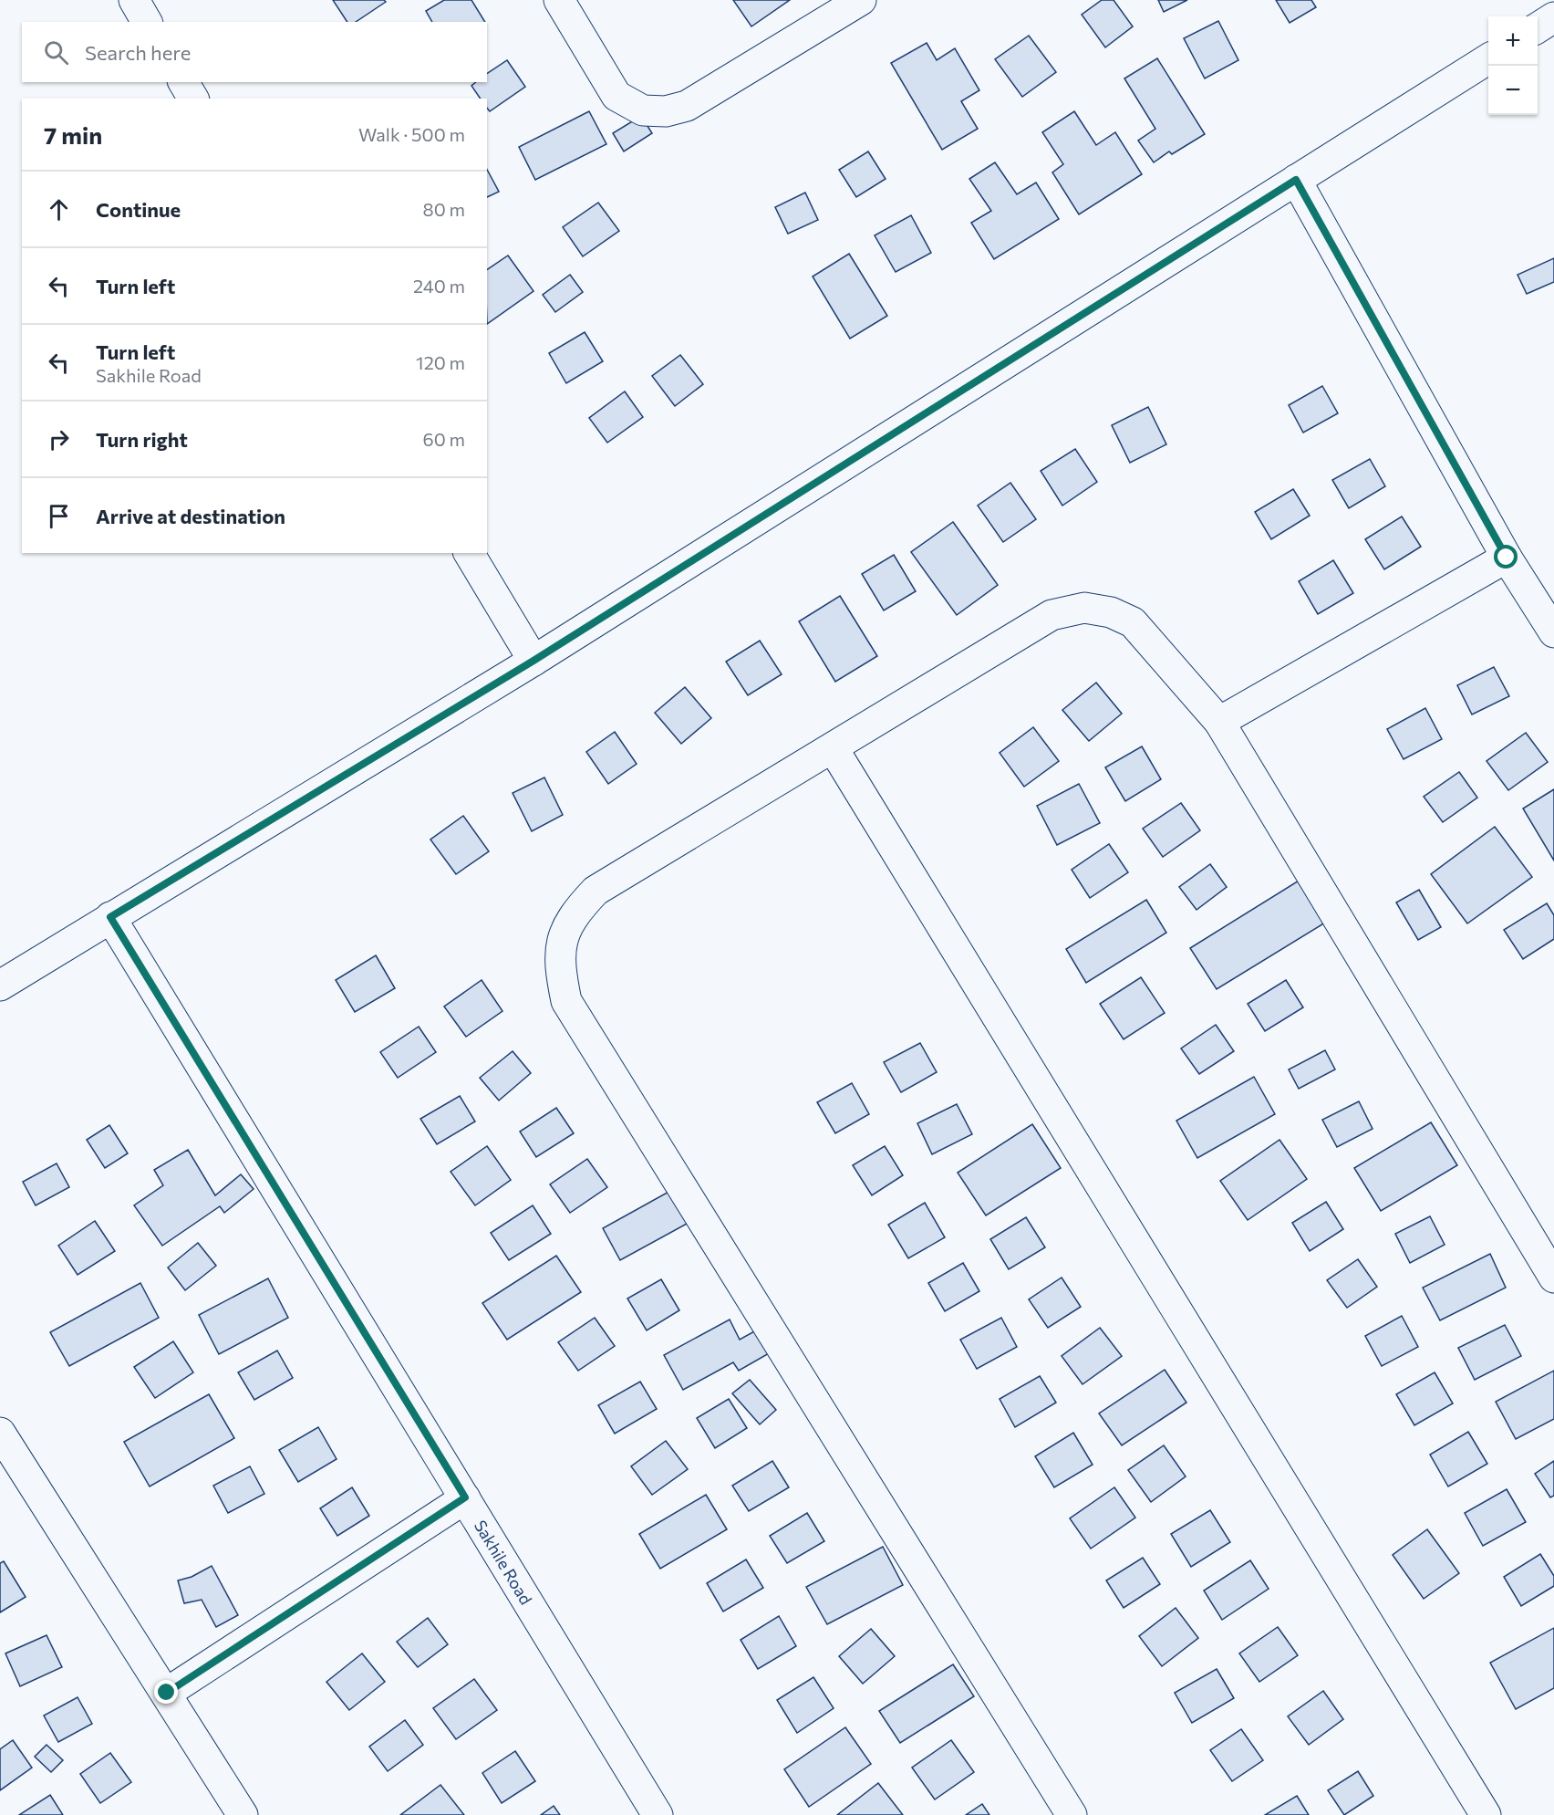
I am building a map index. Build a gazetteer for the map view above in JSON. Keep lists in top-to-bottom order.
{
  "streets": {
    "street": ["Sakhile Road"]
  },
  "page": {
    "map_buttons": ["+", "−"],
    "search": "Search here",
    "heading": ["7 min", "Walk · 500 m"],
    "list": [
      ["Continue", "80 m"],
      ["Turn left", "240 m"],
      ["Turn left", "Sakhile Road", "120 m"],
      ["Turn right", "60 m"],
      "Arrive at destination"
    ]
  }
}
